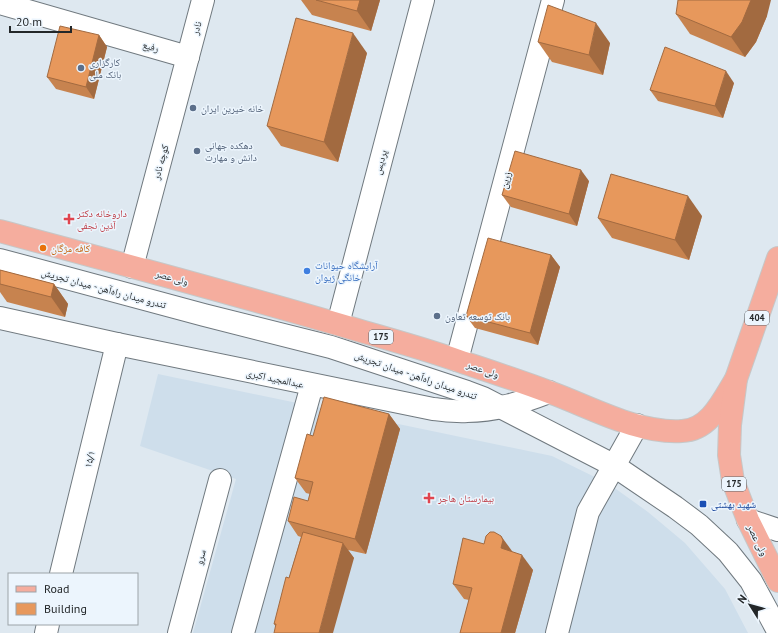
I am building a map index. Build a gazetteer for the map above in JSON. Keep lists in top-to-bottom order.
{
  "streets": {
    "main road": ["ولی عصر", "404", "175"],
    "street": [
      "نادر",
      "رفیع",
      "کوچه نادر",
      "پردیس",
      "زرین",
      "تندرو میدان راه‌آهن - میدان تجریش",
      "عبدالمجید اکبری",
      "۱۵/۱",
      "سرو"
    ]
  },
  "crossings": [
    ["نادر", "رفیع"],
    ["نادر", "کوچه نادر"],
    ["رفیع", "کوچه نادر"],
    ["کوچه نادر", "ولی عصر"],
    ["پردیس", "ولی عصر"],
    ["زرین", "ولی عصر"],
    ["ولی عصر", "404"],
    ["ولی عصر", "عبدالمجید اکبری"],
    ["تندرو میدان راه‌آهن - میدان تجریش", "عبدالمجید اکبری"],
    ["عبدالمجید اکبری", "۱۵/۱"]
  ],
  "places": {
    "other": [
      "کارگزاری بانک ملی",
      "خانه خیرین ایران",
      "دهکده جهانی دانش و مهارت",
      "کافه مژگان",
      "آرایشگاه حیوانات خانگی ژیوان",
      "بانک توسعه تعاون"
    ],
    "health": ["داروخانه دکتر آذین نجفی", "بیمارستان هاجر"],
    "transit": ["شهید بهشتی"]
  },
  "legend": ["Road", "Building"],
  "scale_bar": "20 m",
  "north": "top left"
}
